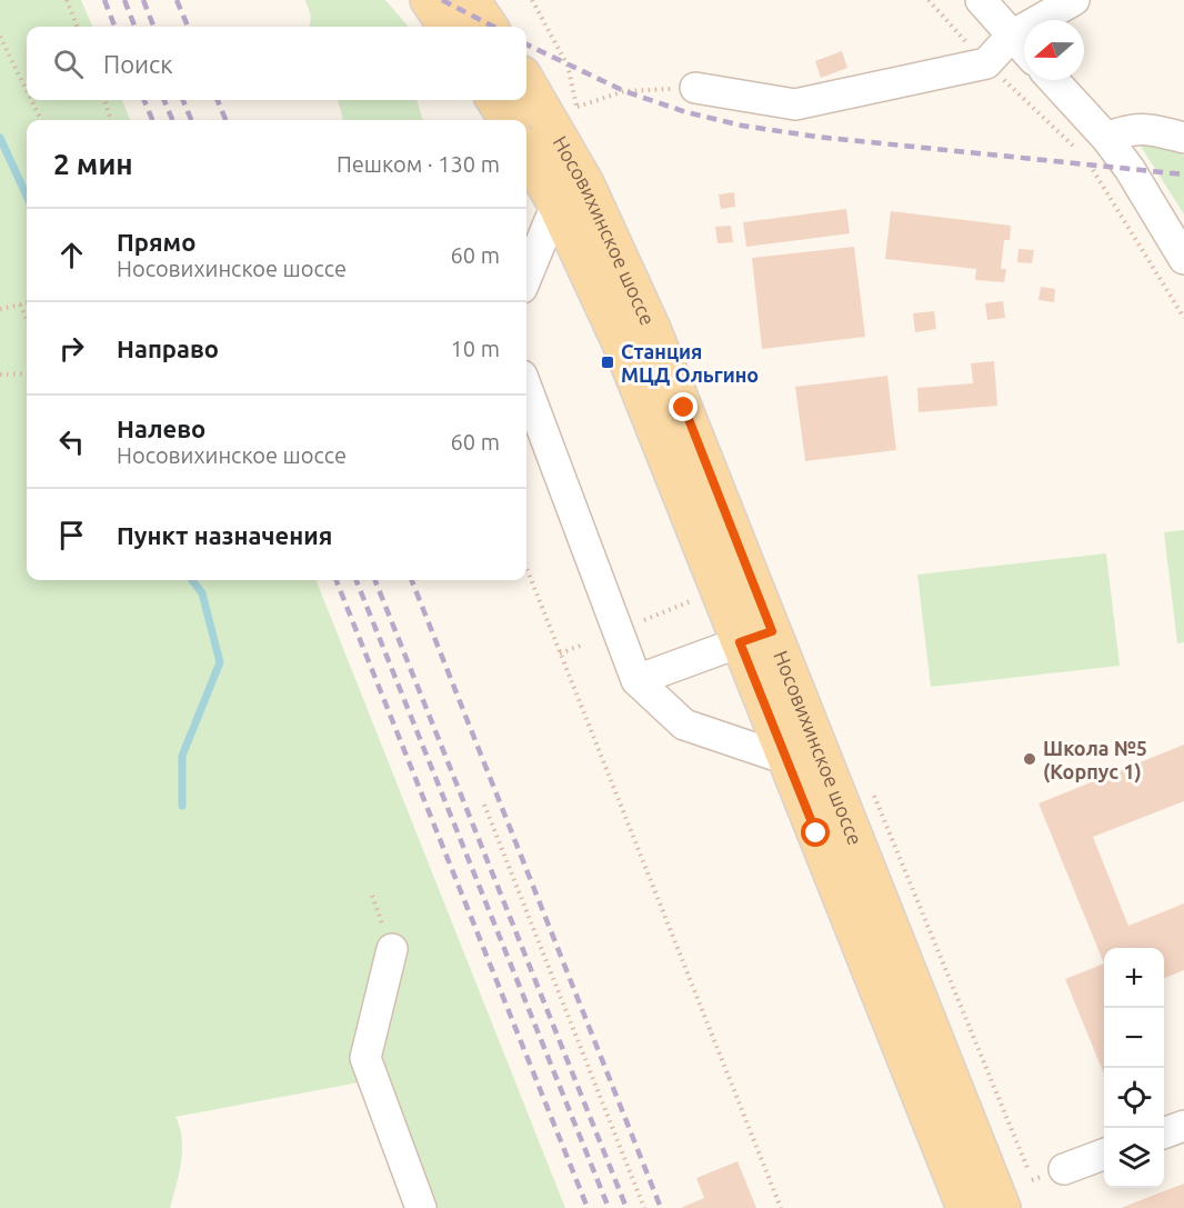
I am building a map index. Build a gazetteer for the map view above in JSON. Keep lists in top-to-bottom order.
{
  "streets": {
    "main road": ["Носовихинское шоссе"]
  },
  "places": {
    "transit": ["Станция МЦД Ольгино"],
    "other": ["Школа №5 (Корпус 1)"]
  },
  "north": "left",
  "page": {
    "search": "Поиск",
    "heading": ["2 мин", "Пешком · 130 m"],
    "list": [
      ["Прямо", "Носовихинское шоссе", "60 m"],
      ["Направо", "10 m"],
      ["Налево", "Носовихинское шоссе", "60 m"],
      "Пункт назначения"
    ],
    "map_buttons": ["+", "−"]
  }
}
